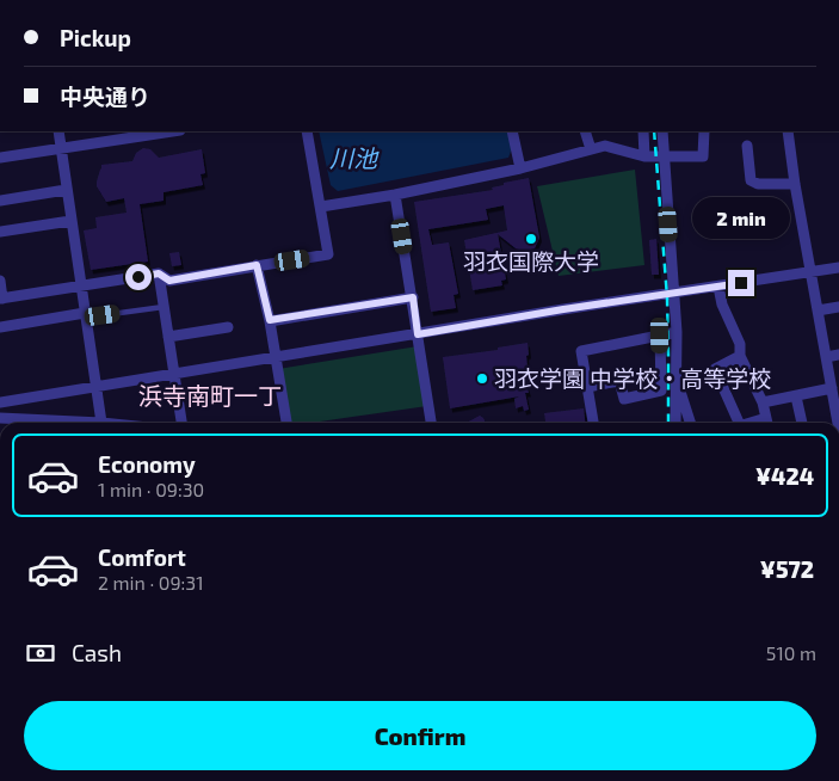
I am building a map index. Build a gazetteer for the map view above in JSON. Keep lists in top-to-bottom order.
{
  "districts": ["浜寺南町一丁"],
  "water": ["川池"],
  "places": ["羽衣国際大学", "羽衣学園 中学校・高等学校"],
  "page": {
    "banner": ["Pickup", "中央通り"],
    "bubble": "2 min",
    "list": [
      {
        "name": "Economy",
        "note": "1 min · 09:30",
        "value": "¥424"
      },
      {
        "name": "Comfort",
        "note": "2 min · 09:31",
        "value": "¥572"
      }
    ],
    "pay": ["Cash", "510 m"],
    "buttons": "Confirm"
  }
}
